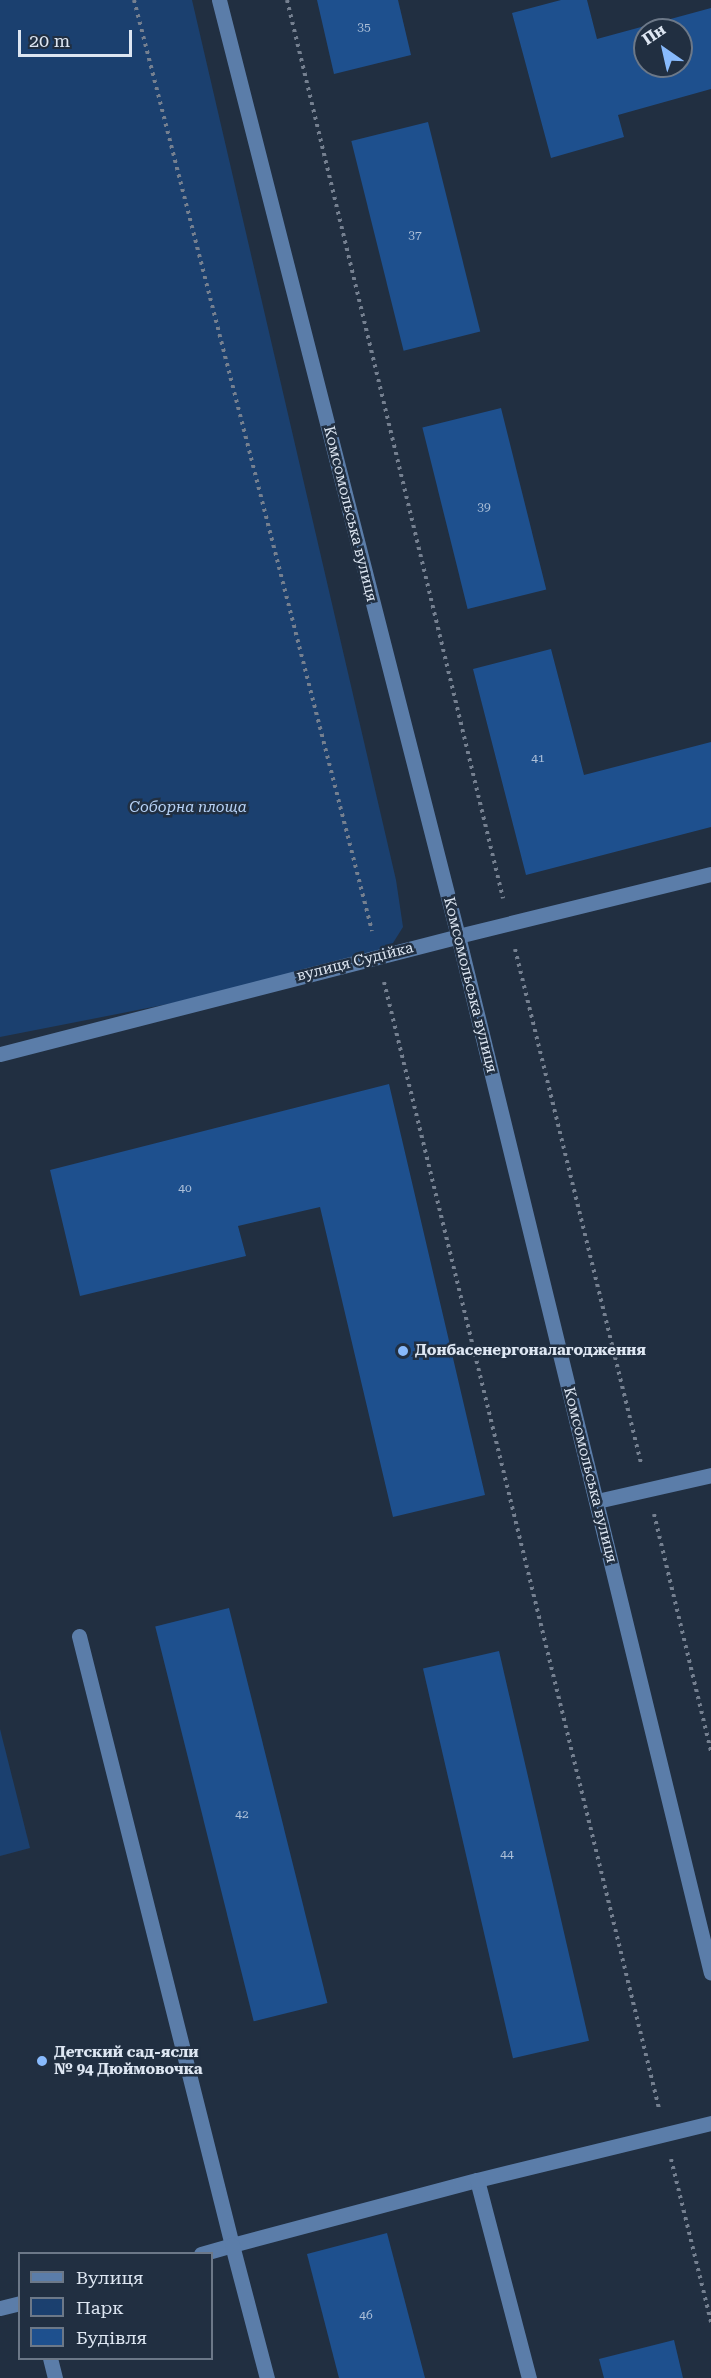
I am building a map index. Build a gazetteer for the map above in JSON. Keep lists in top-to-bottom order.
{
  "streets": {
    "street": ["Комсомольська вулиця", "вулиця Судійка"]
  },
  "crossings": [
    ["Комсомольська вулиця", "вулиця Судійка"]
  ],
  "parks": ["Соборна площа"],
  "places": ["Донбасенергоналагодження", "Детский сад-ясли № 94 Дюймовочка"],
  "house_numbers": [
    "35",
    "37",
    "39",
    "41",
    "40",
    "42",
    "44",
    "46"
  ],
  "legend": ["Вулиця", "Парк", "Будівля"],
  "scale_bar": "20 m",
  "north": "top left"
}
